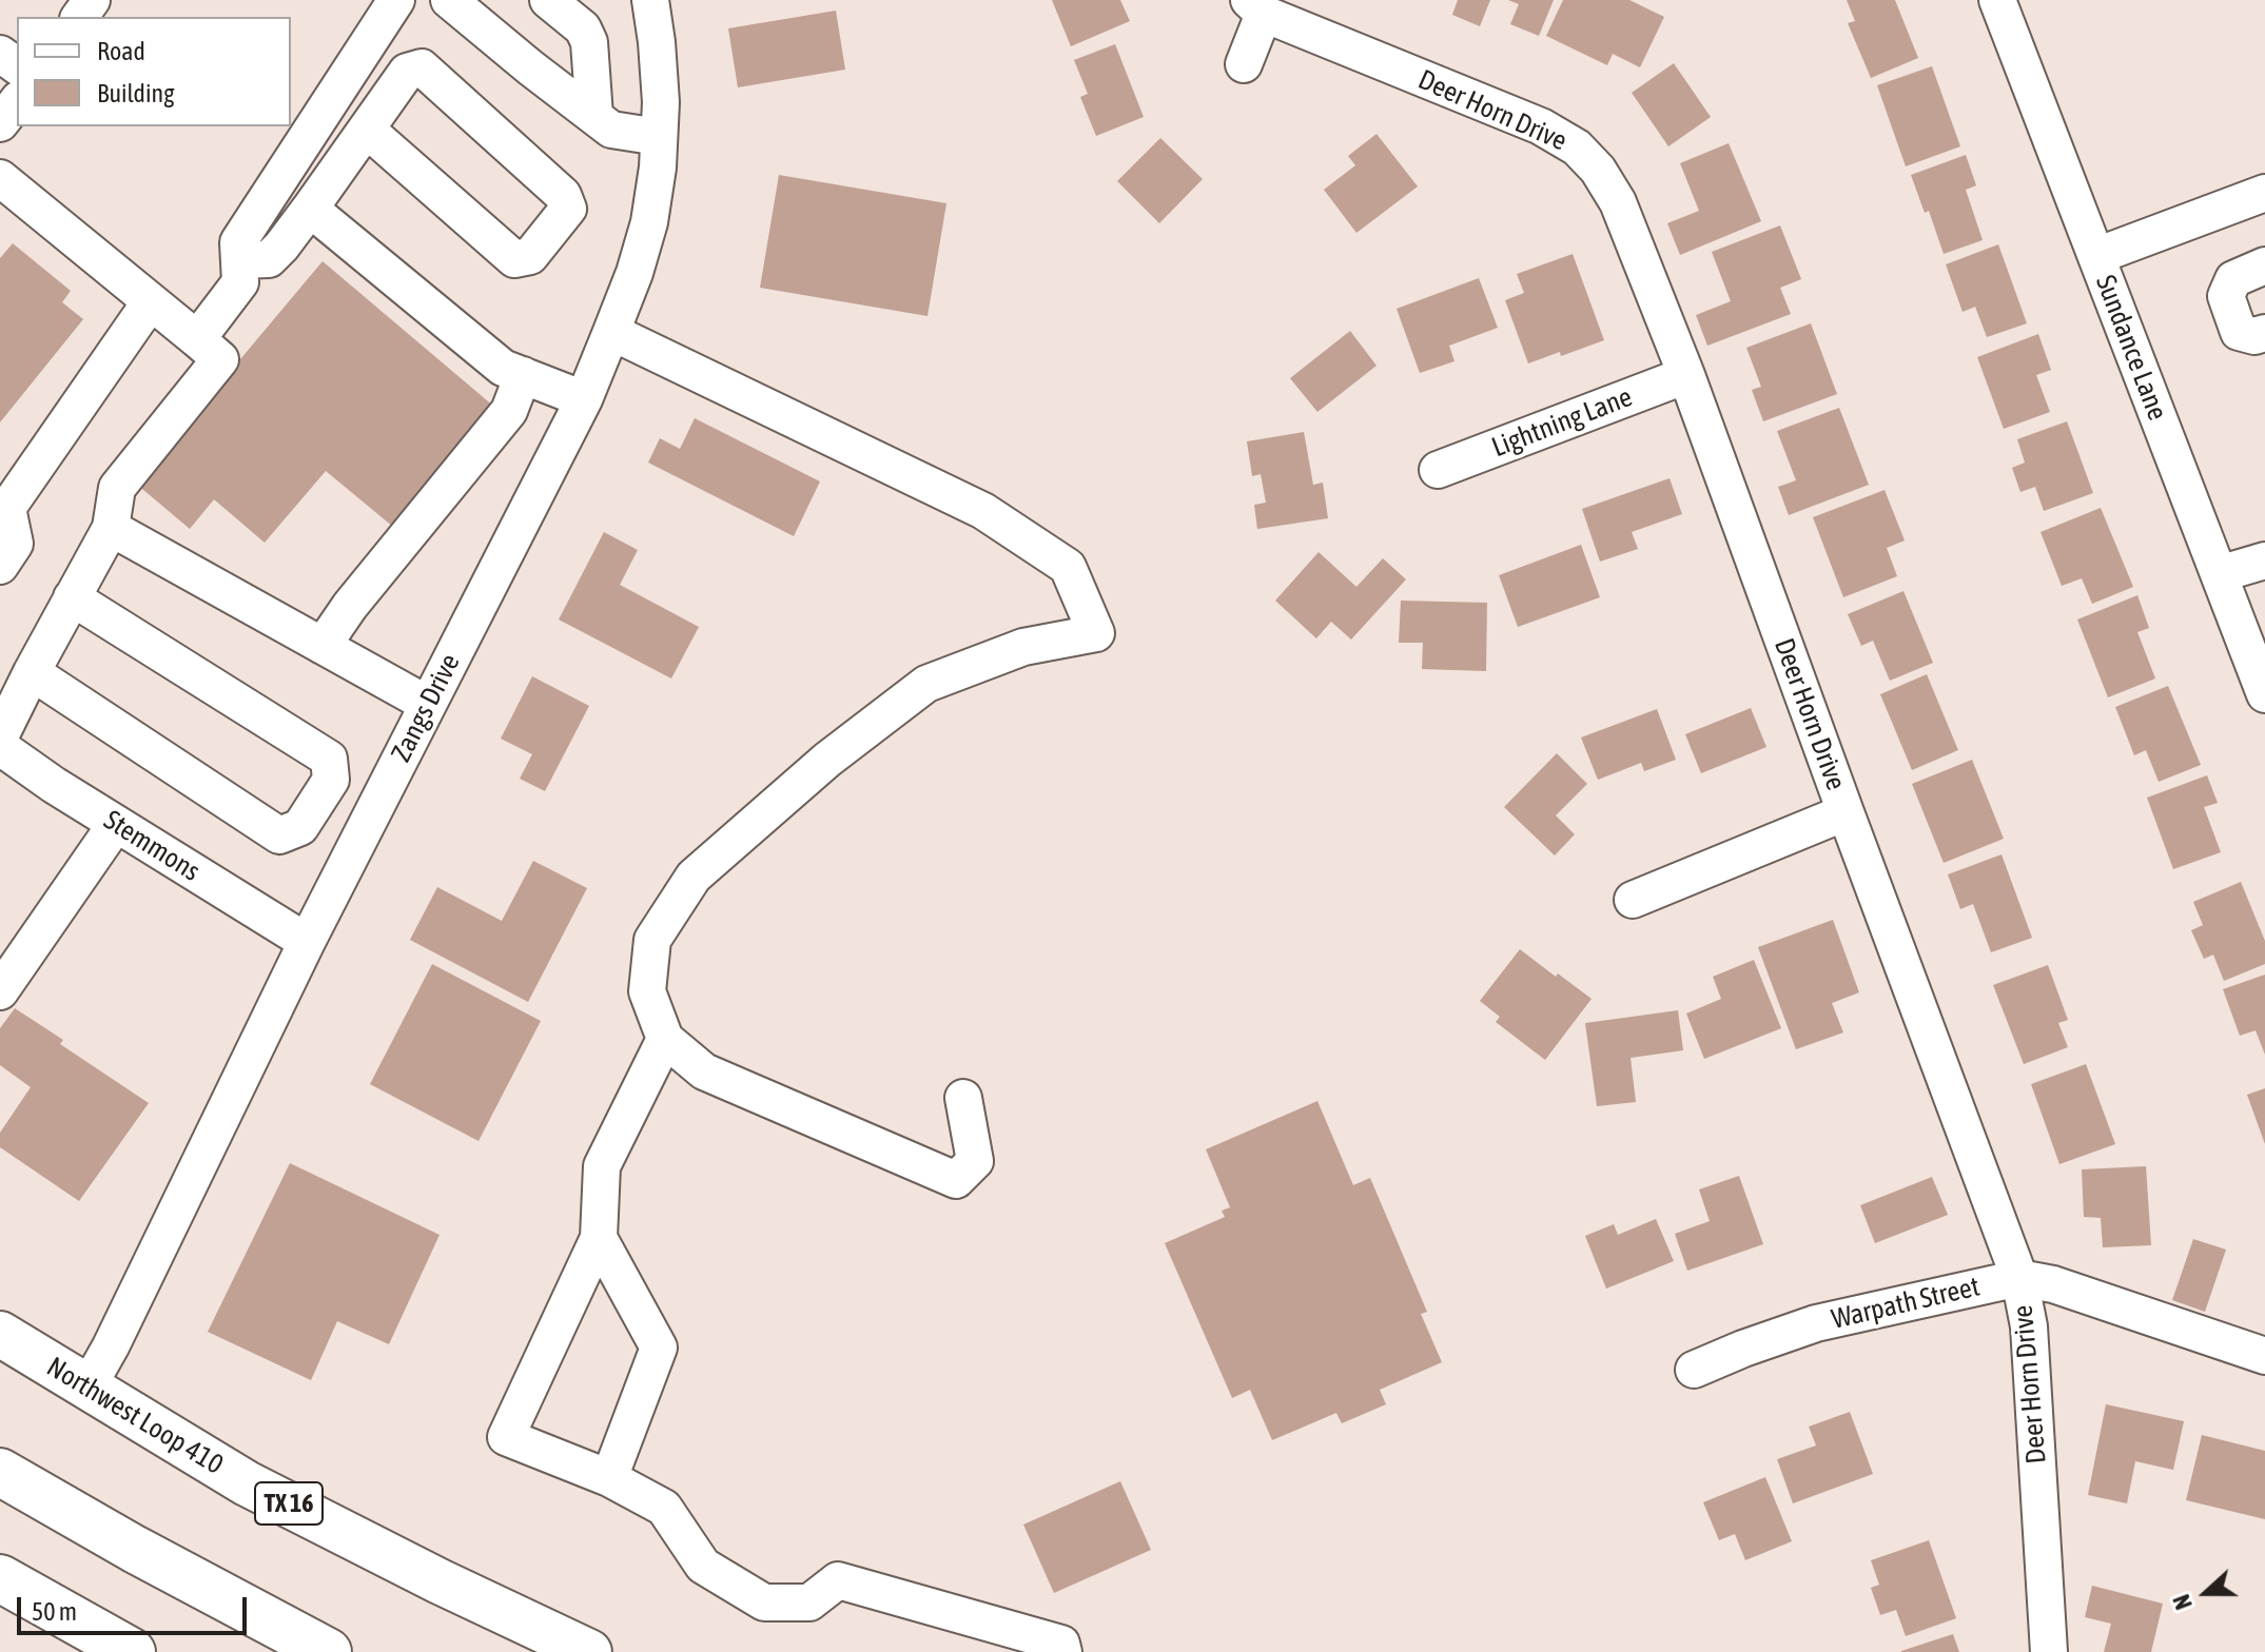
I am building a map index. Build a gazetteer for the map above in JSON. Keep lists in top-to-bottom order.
{
  "streets": {
    "main road": ["Northwest Loop 410", "TX 16"],
    "street": [
      "Deer Horn Drive",
      "Sundance Lane",
      "Lightning Lane",
      "Zangs Drive",
      "Stemmons",
      "Warpath Street"
    ]
  },
  "crossings": [
    ["Deer Horn Drive", "Lightning Lane"],
    ["Deer Horn Drive", "Warpath Street"],
    ["Zangs Drive", "Stemmons"],
    ["Zangs Drive", "Northwest Loop 410"]
  ],
  "legend": ["Road", "Building"],
  "scale_bar": "50 m",
  "north": "left"
}
